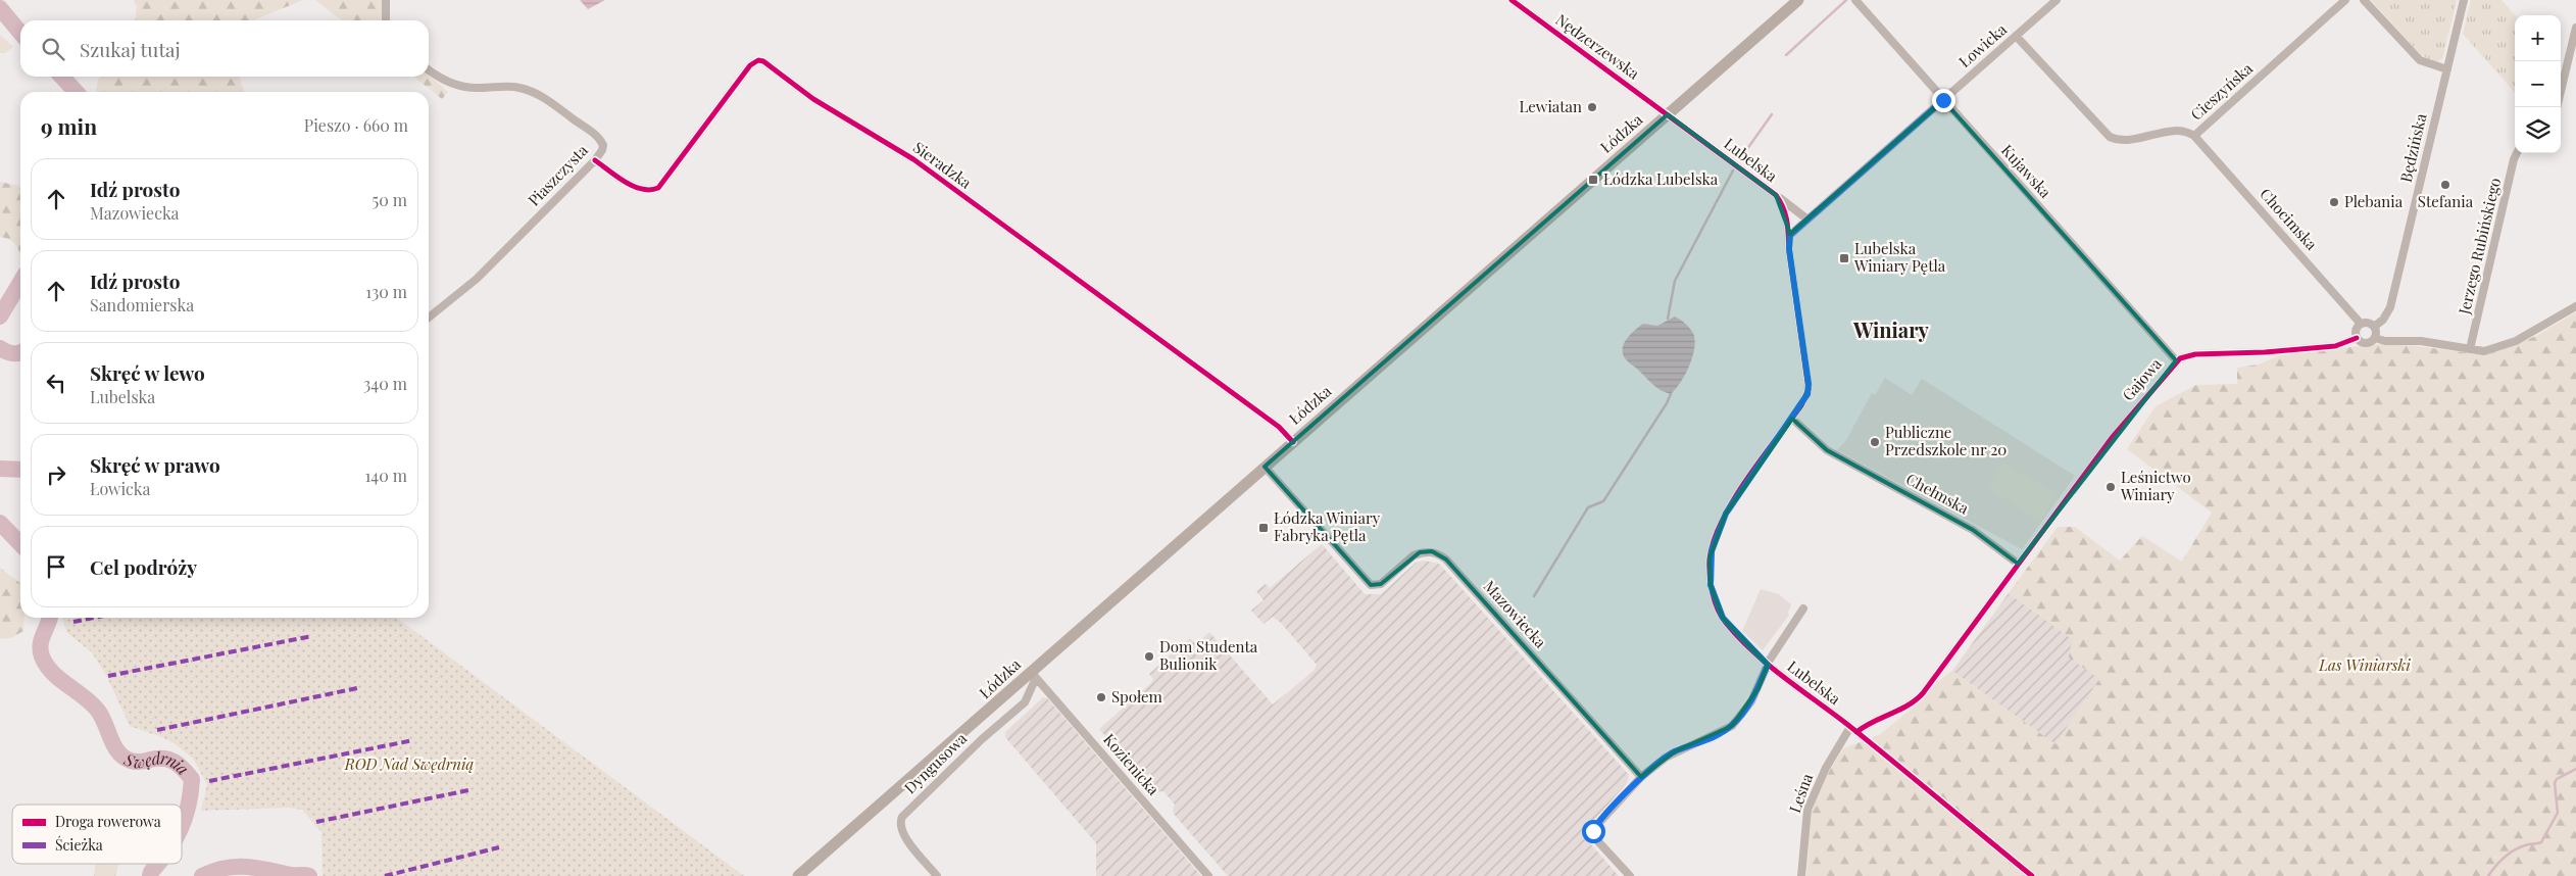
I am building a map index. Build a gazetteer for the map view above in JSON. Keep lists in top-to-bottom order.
{
  "streets": {
    "main road": ["Łódzka"],
    "street": [
      "Łowicka",
      "Nędzerzewska",
      "Cieszyńska",
      "Będzińska",
      "Lubelska",
      "Sieradzka",
      "Kujawska",
      "Piaszczysta",
      "Chocimska",
      "Jerzego Rubińskiego",
      "Gajowa",
      "Chełmska",
      "Mazowiecka",
      "Dyngusowa",
      "Kozienicka",
      "Leśna"
    ]
  },
  "crossings": [
    ["Łowicka", "Cieszyńska"],
    ["Łowicka", "Lubelska"],
    ["Łowicka", "Kujawska"],
    ["Nędzerzewska", "Łódzka"],
    ["Nędzerzewska", "Lubelska"],
    ["Cieszyńska", "Chocimska"],
    ["Łódzka", "Lubelska"],
    ["Łódzka", "Sieradzka"],
    ["Łódzka", "Mazowiecka"],
    ["Łódzka", "Dyngusowa"],
    ["Łódzka", "Kozienicka"],
    ["Będzińska", "Chocimska"],
    ["Będzińska", "Gajowa"],
    ["Lubelska", "Chełmska"],
    ["Lubelska", "Leśna"],
    ["Sieradzka", "Piaszczysta"],
    ["Kujawska", "Gajowa"],
    ["Chocimska", "Gajowa"],
    ["Gajowa", "Chełmska"],
    ["Dyngusowa", "Kozienicka"]
  ],
  "districts": ["Winiary"],
  "water": ["Swędrnia"],
  "parks": ["Las Winiarski", "ROD Nad Swędrnią"],
  "places": {
    "other": [
      "Lewiatan",
      "Stefania",
      "Plebania",
      "Publiczne Przedszkole nr 20",
      "Leśnictwo Winiary",
      "Dom Studenta Bulionik",
      "Społem"
    ],
    "transit": ["Łódzka Lubelska", "Lubelska Winiary Pętla", "Łódzka Winiary Fabryka Pętla"]
  },
  "legend": ["Droga rowerowa", "Ścieżka"],
  "page": {
    "map_buttons": ["+", "−"],
    "search": "Szukaj tutaj",
    "heading": ["9 min", "Pieszo · 660 m"],
    "list": [
      ["Idź prosto", "Mazowiecka", "50 m"],
      ["Idź prosto", "Sandomierska", "130 m"],
      ["Skręć w lewo", "Lubelska", "340 m"],
      ["Skręć w prawo", "Łowicka", "140 m"],
      "Cel podróży"
    ]
  }
}
